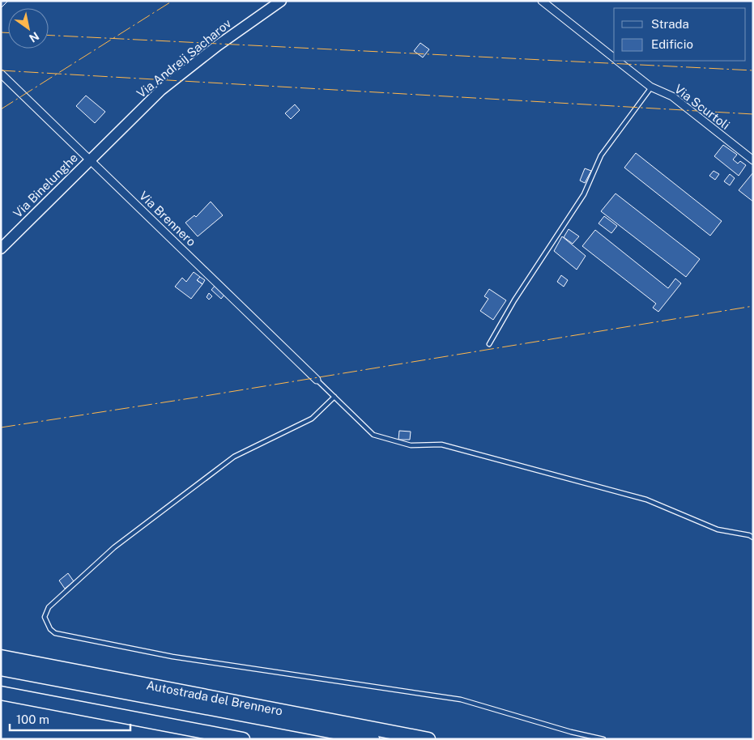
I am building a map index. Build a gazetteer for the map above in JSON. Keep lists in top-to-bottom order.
{
  "streets": {
    "highway": ["Autostrada del Brennero"],
    "street": [
      "Via Andreij Sacharov",
      "Via Scurtoli",
      "Via Binelunghe",
      "Via Brennero"
    ]
  },
  "crossings": [
    ["Via Andreij Sacharov", "Via Binelunghe"],
    ["Via Andreij Sacharov", "Via Brennero"],
    ["Via Binelunghe", "Via Brennero"]
  ],
  "legend": ["Strada", "Edificio"],
  "scale_bar": "100 m",
  "north": "bottom right"
}
